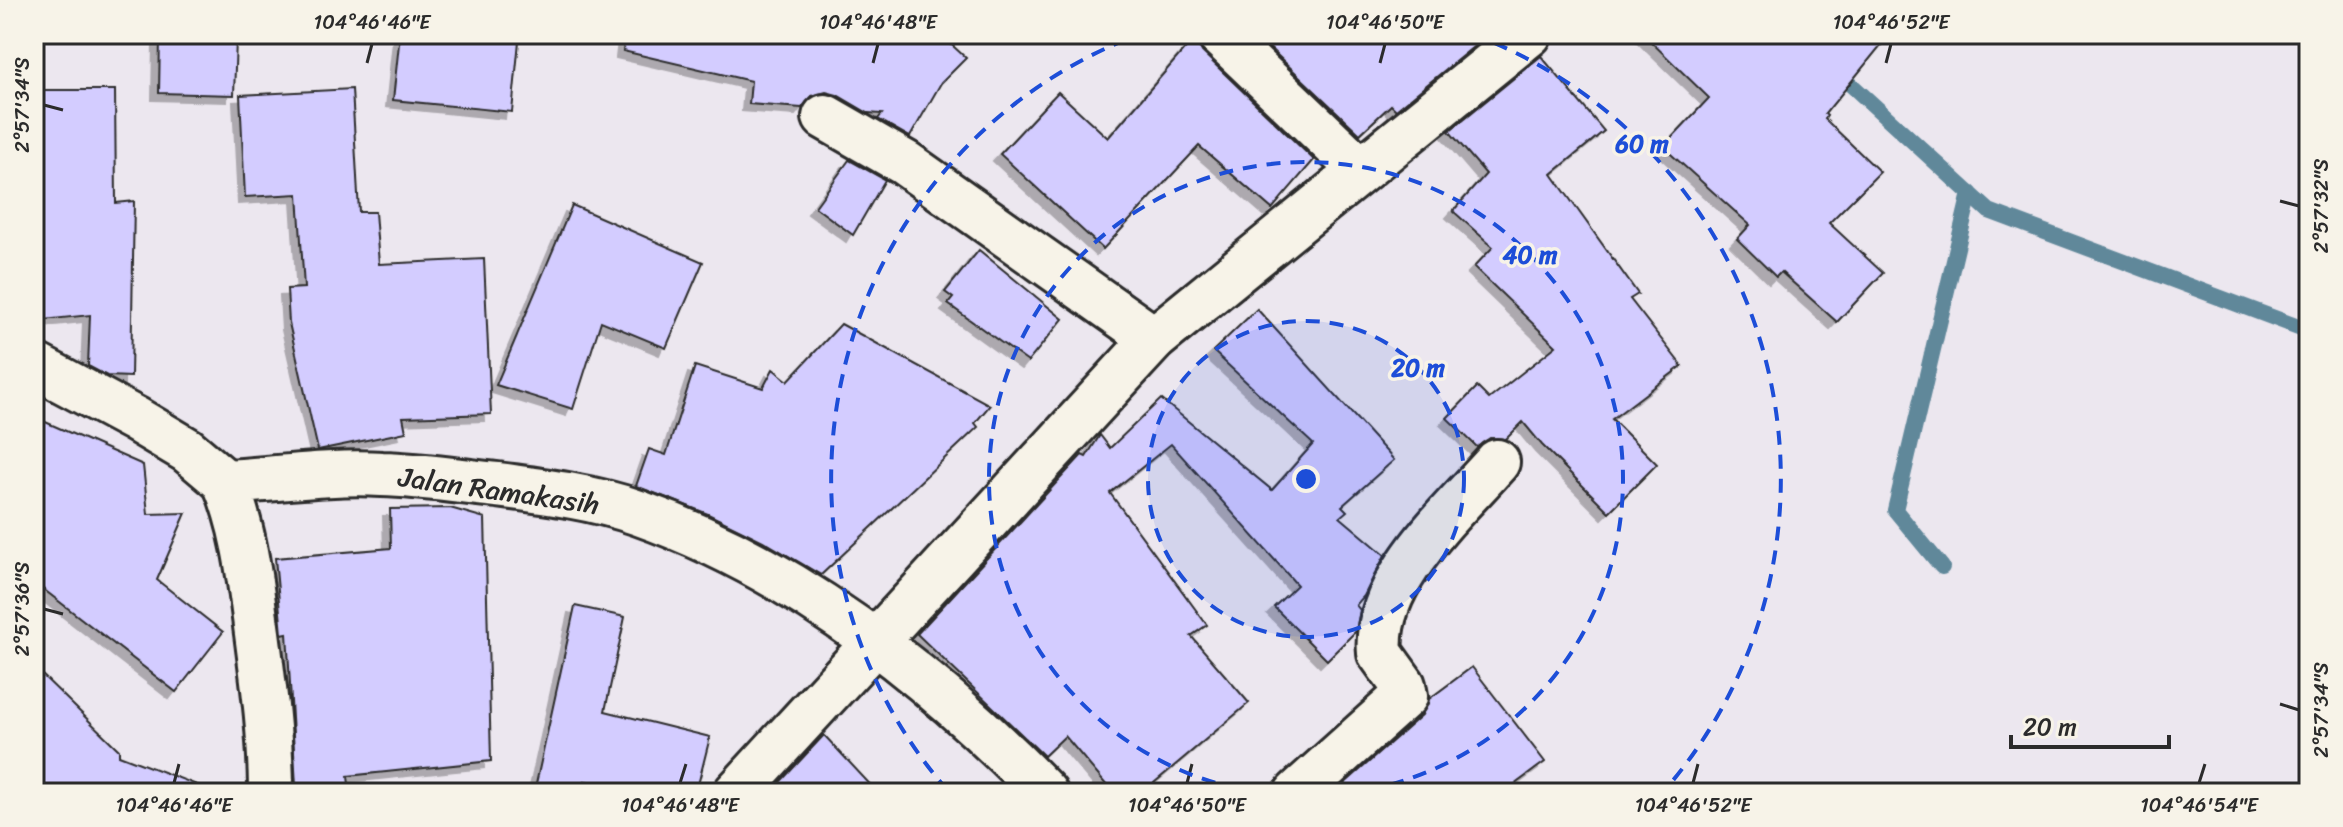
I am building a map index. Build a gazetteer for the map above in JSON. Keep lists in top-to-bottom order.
{
  "streets": {
    "street": ["Jalan Ramakasih"]
  },
  "scale_bar": "20 m",
  "coordinates": [
    "104°46'46\"E",
    "104°46'48\"E",
    "104°46'50\"E",
    "104°46'52\"E",
    "2°57'34\"S",
    "2°57'32\"S",
    "2°57'36\"S",
    "104°46'54\"E"
  ],
  "rings": ["60 m", "40 m", "20 m"]
}
